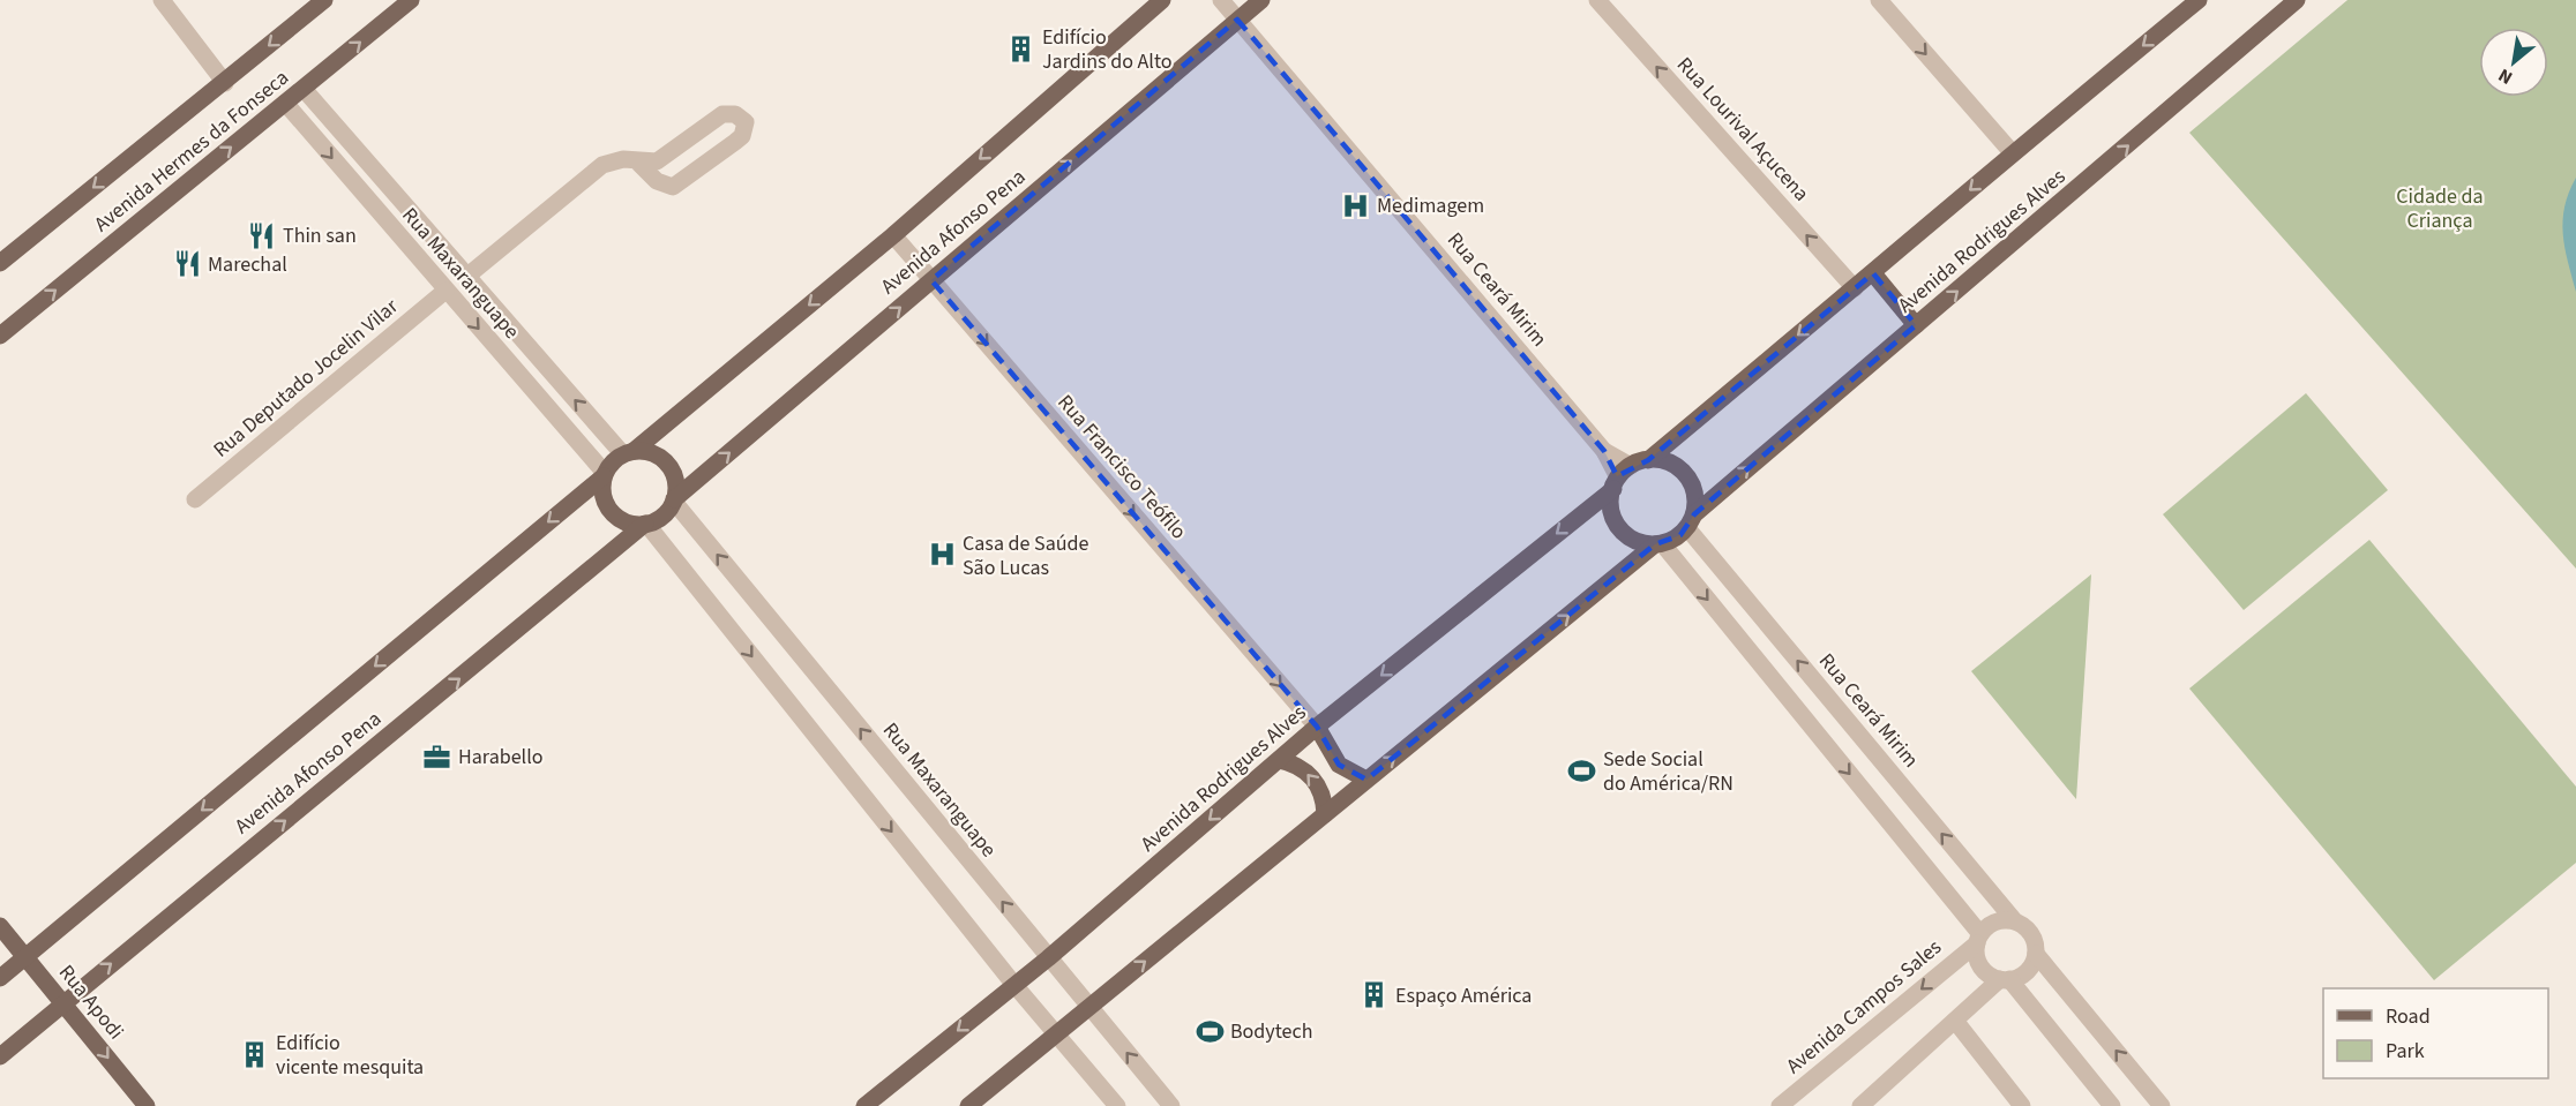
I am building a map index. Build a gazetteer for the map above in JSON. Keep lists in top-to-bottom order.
{
  "streets": {
    "main road": [
      "Avenida Hermes da Fonseca",
      "Avenida Afonso Pena",
      "Avenida Rodrigues Alves",
      "Rua Apodi"
    ],
    "street": [
      "Rua Lourival Açucena",
      "Rua Maxaranguape",
      "Rua Ceará Mirim",
      "Rua Deputado Jocelin Vilar",
      "Rua Francisco Teófilo",
      "Avenida Campos Sales"
    ]
  },
  "crossings": [
    ["Rua Lourival Açucena", "Avenida Rodrigues Alves"],
    ["Avenida Hermes da Fonseca", "Rua Maxaranguape"],
    ["Avenida Afonso Pena", "Rua Maxaranguape"],
    ["Avenida Afonso Pena", "Rua Ceará Mirim"],
    ["Avenida Afonso Pena", "Rua Francisco Teófilo"],
    ["Avenida Afonso Pena", "Rua Apodi"],
    ["Avenida Rodrigues Alves", "Rua Maxaranguape"],
    ["Avenida Rodrigues Alves", "Rua Ceará Mirim"],
    ["Avenida Rodrigues Alves", "Rua Francisco Teófilo"],
    ["Rua Maxaranguape", "Rua Deputado Jocelin Vilar"],
    ["Rua Ceará Mirim", "Avenida Campos Sales"]
  ],
  "one_way": ["Rua Lourival Açucena", "Rua Francisco Teófilo", "Rua Apodi"],
  "parks": ["Cidade da Criança"],
  "places": {
    "building": ["Edifício Jardins do Alto", "Espaço América", "Edifício vicente mesquita"],
    "hospital": ["Medimagem", "Casa de Saúde São Lucas"],
    "restaurant": ["Thin san", "Marechal"],
    "office": ["Harabello"],
    "sports": ["Sede Social do América/RN", "Bodytech"]
  },
  "legend": ["Road", "Park"],
  "north": "bottom left"
}
